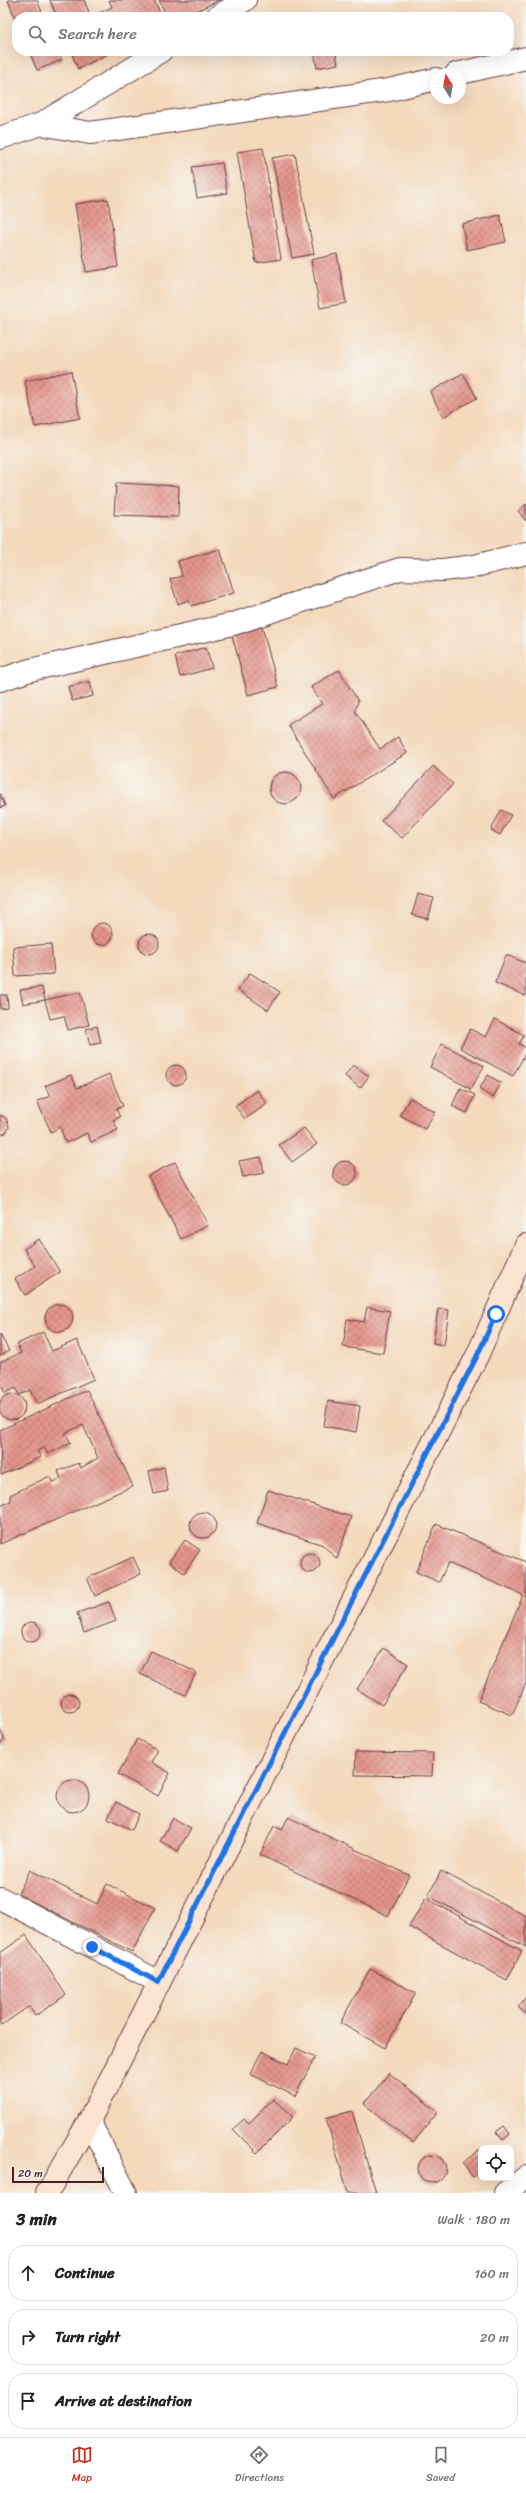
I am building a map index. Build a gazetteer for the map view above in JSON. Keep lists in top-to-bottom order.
{
  "scale_bar": "20 m",
  "north": "top",
  "page": {
    "search": "Search here",
    "scale": "20 m",
    "heading": ["3 min", "Walk · 180 m"],
    "list": [
      ["Continue", "160 m"],
      ["Turn right", "20 m"],
      "Arrive at destination"
    ],
    "nav": ["Map", "Directions", "Saved"]
  }
}
